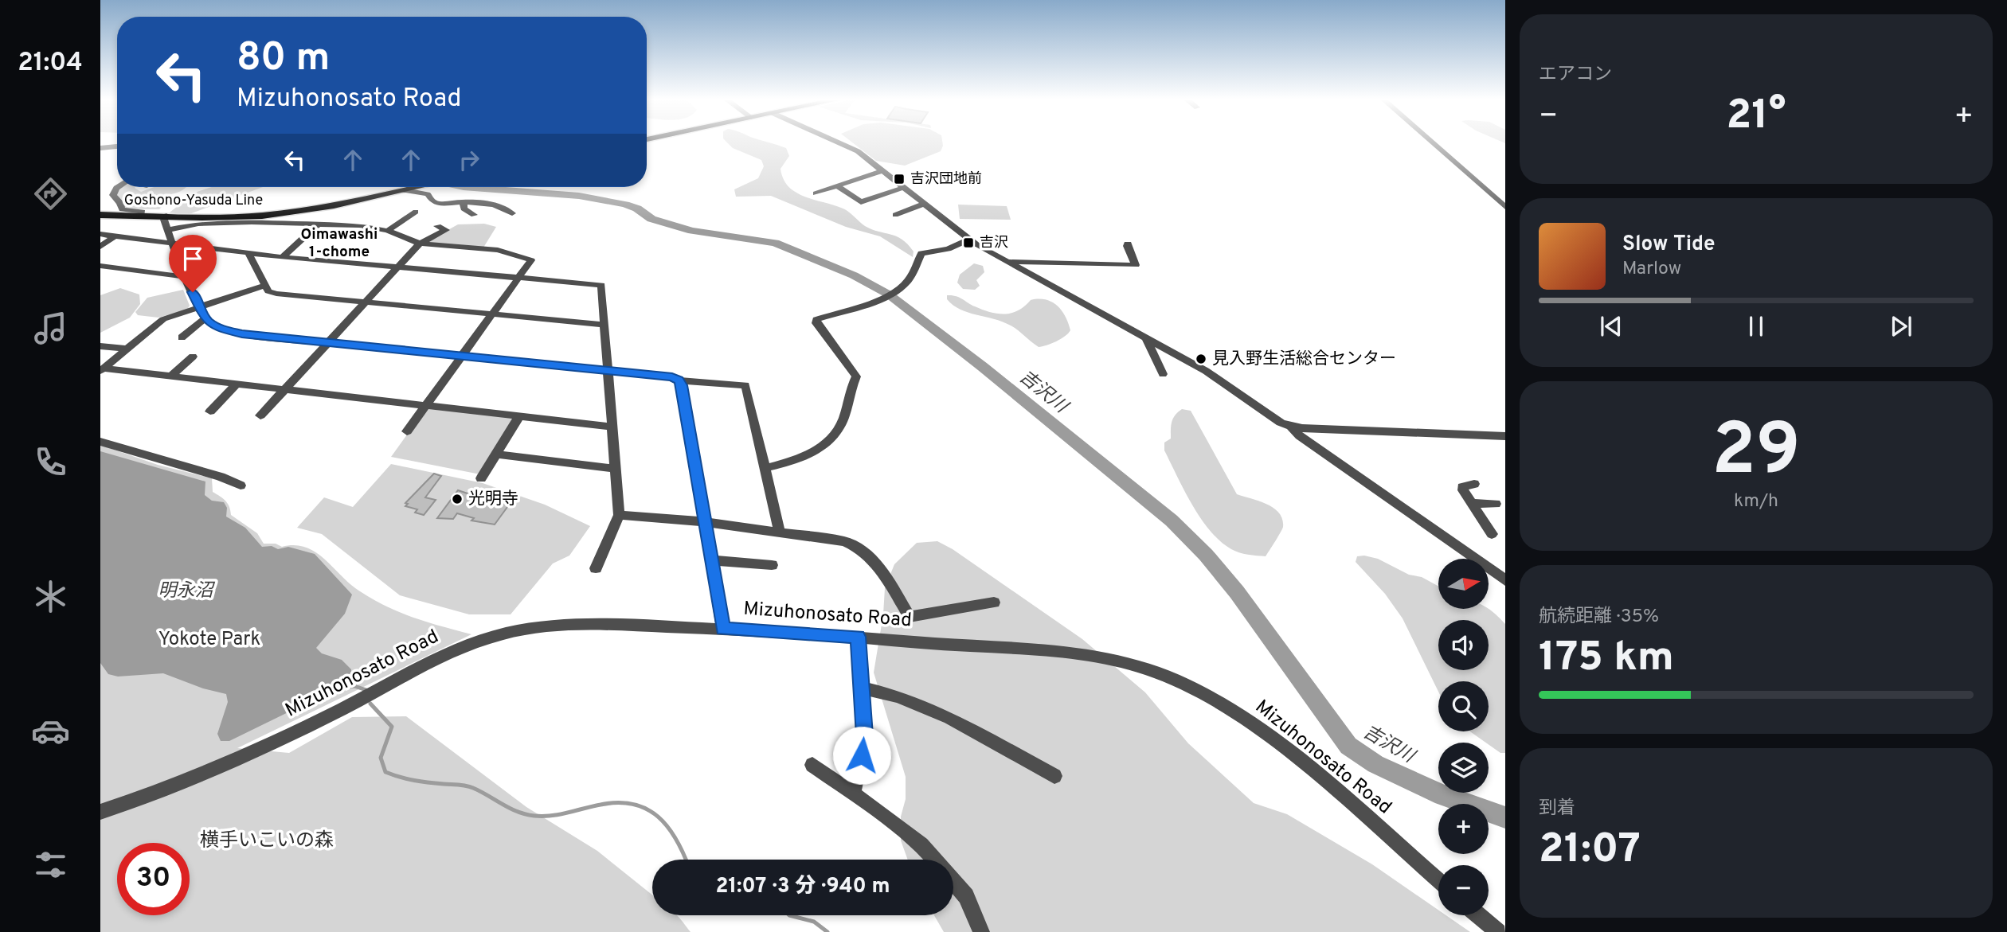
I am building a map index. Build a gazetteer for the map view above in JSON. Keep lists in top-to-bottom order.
{
  "streets": {
    "main road": ["Goshono-Yasuda Line"],
    "street": ["Mizuhonosato Road"]
  },
  "districts": ["Oimawashi 1-chome"],
  "water": ["吉沢川", "明永沼"],
  "parks": ["Yokote Park", "横手いこいの森"],
  "places": {
    "transit": ["吉沢団地前", "吉沢"],
    "other": ["見入野生活総合センター", "光明寺"]
  },
  "north": "right",
  "page": {
    "tabs": "21:04",
    "tile": [
      "エアコン",
      ["29", "km/h"],
      ["航続距離 · 35%", "175 km"],
      ["到着", "21:07"]
    ],
    "turn": ["80 m", "Mizuhonosato Road"],
    "heat": ["−", "21°", "+"],
    "song": ["Slow Tide", "Marlow"],
    "map_buttons": ["+", "−"],
    "limit": "30",
    "trip": "21:07 · 3 分 · 940 m"
  }
}
